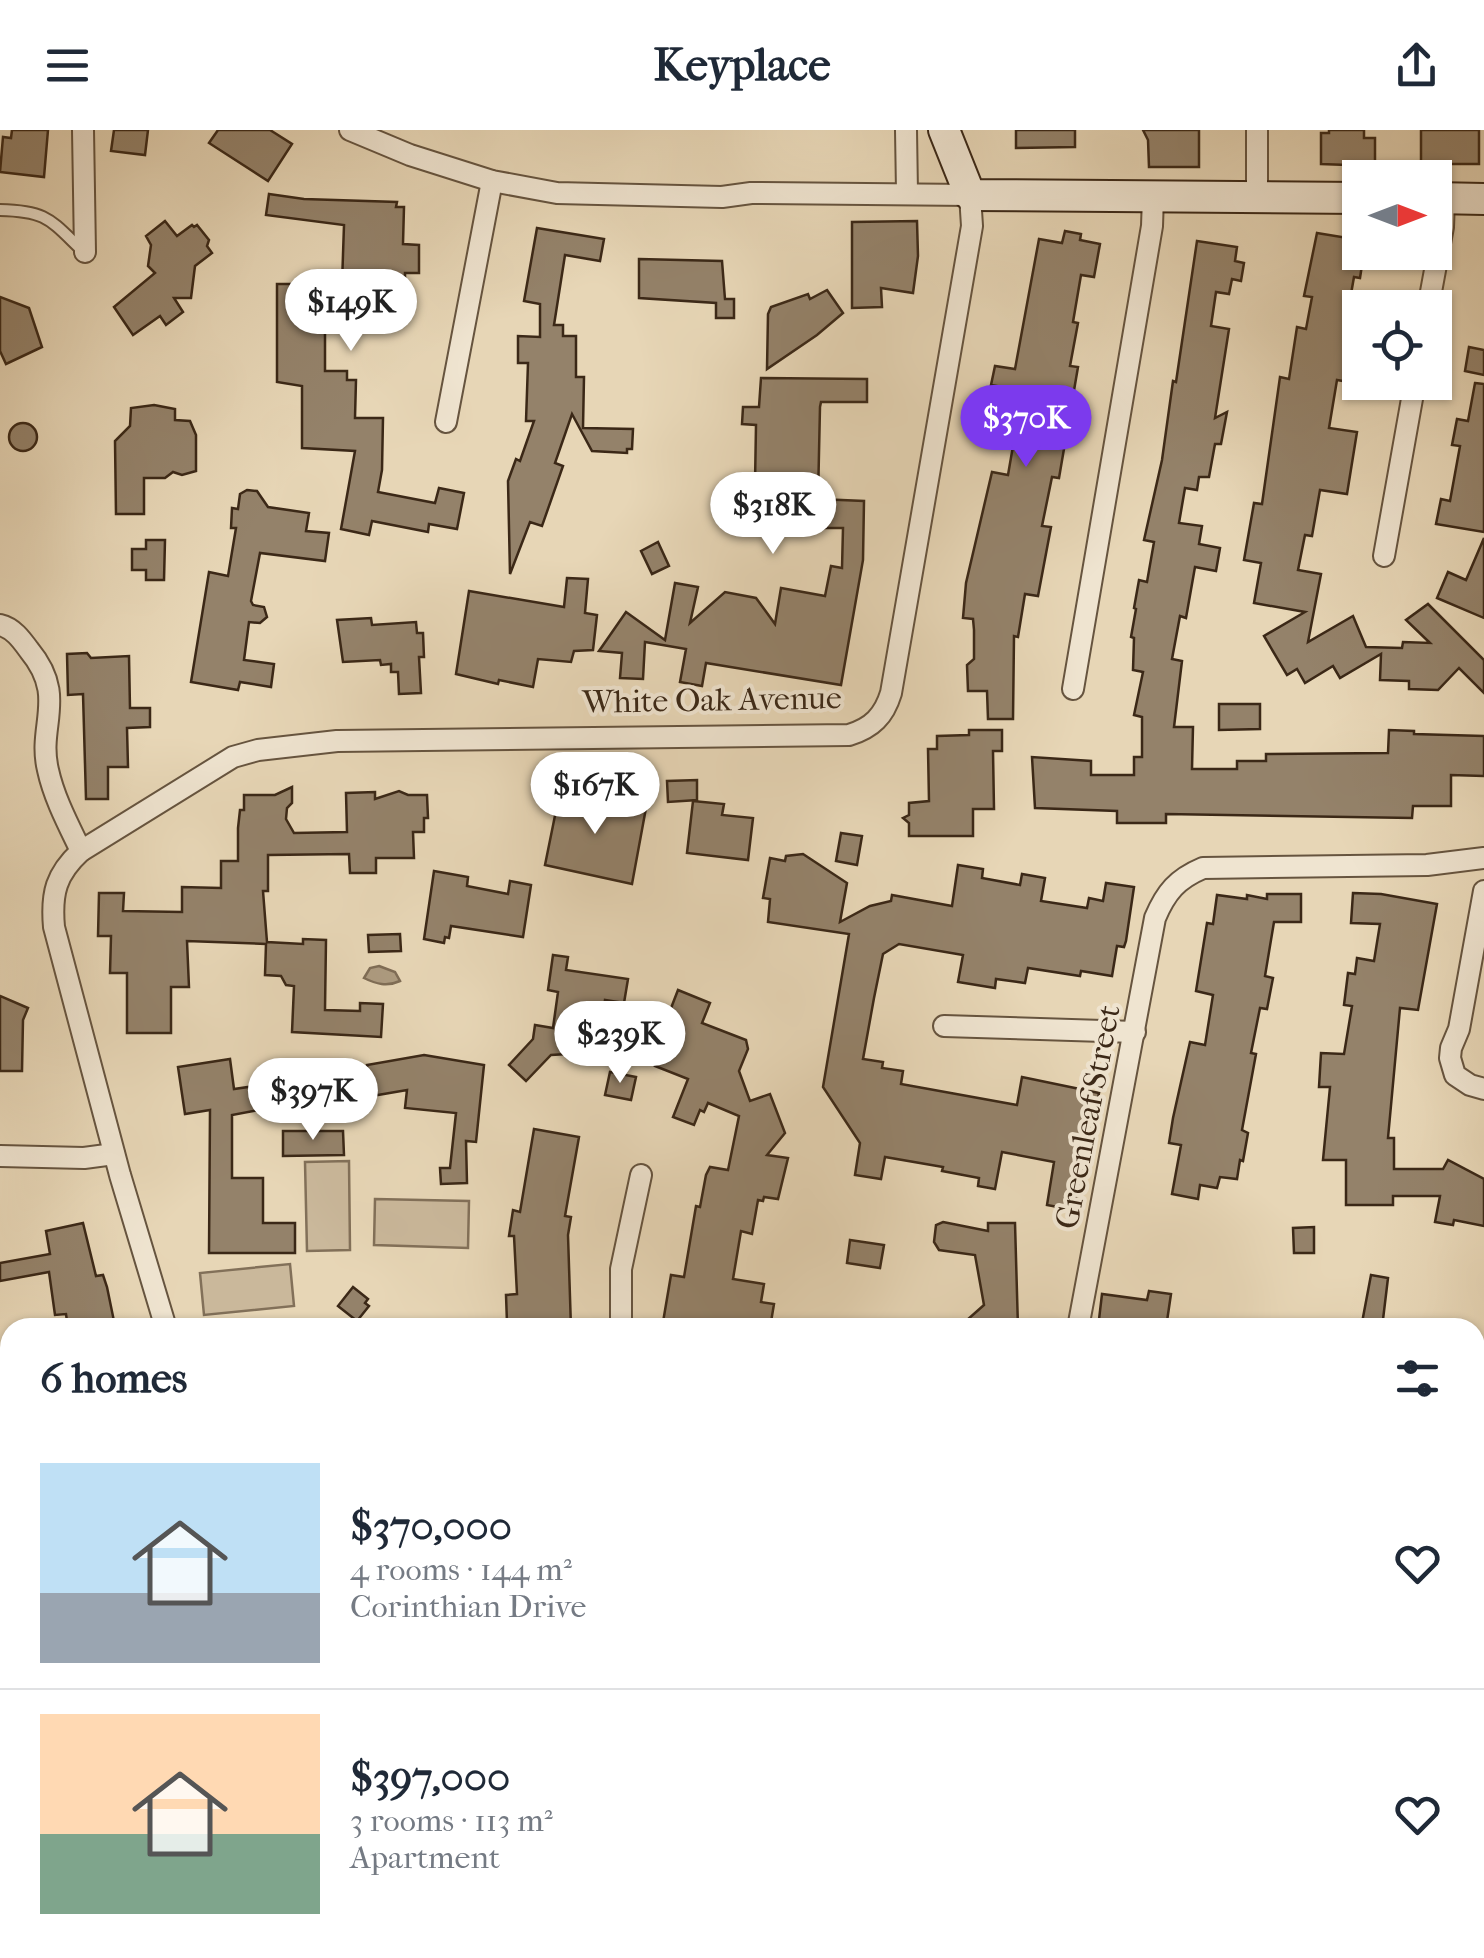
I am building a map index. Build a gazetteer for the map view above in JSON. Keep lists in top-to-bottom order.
{
  "streets": {
    "street": ["White Oak Avenue", "Greenleaf Street"]
  },
  "north": "right",
  "page": {
    "header": "Keyplace",
    "price": [
      "$149K",
      "$370K",
      "$318K",
      "$167K",
      "$239K",
      "$397K"
    ],
    "heading": "6 homes",
    "list": [
      {
        "name": "$370,000",
        "note": "4 rooms · 144 m² · Corinthian Drive"
      },
      {
        "name": "$397,000",
        "note": "3 rooms · 113 m² · Apartment"
      }
    ]
  }
}
